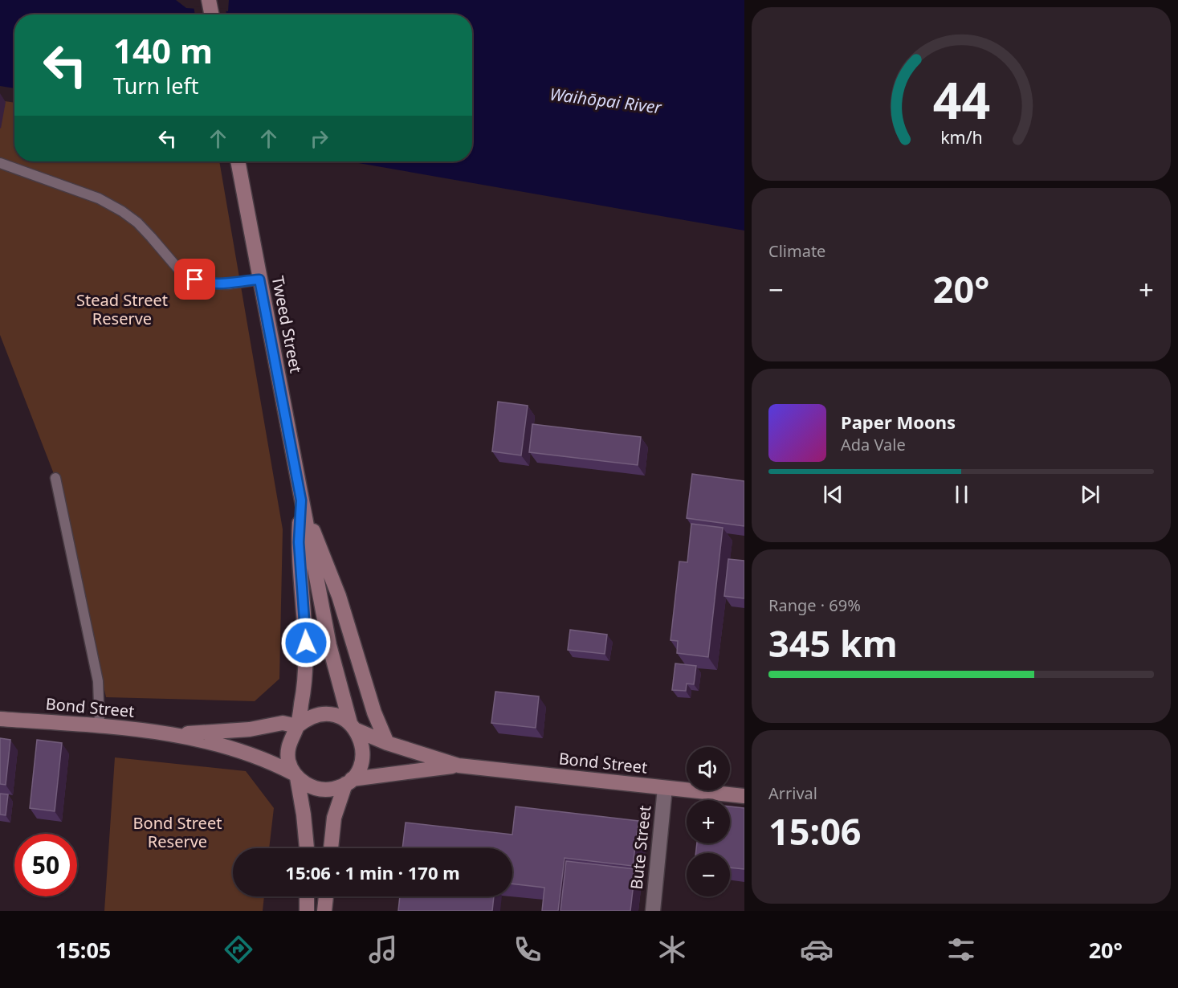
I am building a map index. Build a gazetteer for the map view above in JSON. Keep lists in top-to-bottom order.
{
  "streets": {
    "main road": ["Tweed Street", "Bond Street"],
    "street": ["Bute Street"]
  },
  "crossings": [
    ["Tweed Street", "Bond Street"],
    ["Bond Street", "Bute Street"]
  ],
  "water": ["Waihōpai River"],
  "parks": ["Stead Street Reserve", "Bond Street Reserve"],
  "page": {
    "turn": ["140 m", "Turn left"],
    "tile": [
      "Climate",
      ["Range · 69%", "345 km"],
      ["Arrival", "15:06"]
    ],
    "heat": ["−", "20°", "+"],
    "song": ["Paper Moons", "Ada Vale"],
    "map_buttons": ["+", "−"],
    "limit": "50",
    "trip": "15:06 · 1 min · 170 m",
    "tabs": ["15:05", "20°"],
    "gauge": ["44", "km/h"]
  }
}
